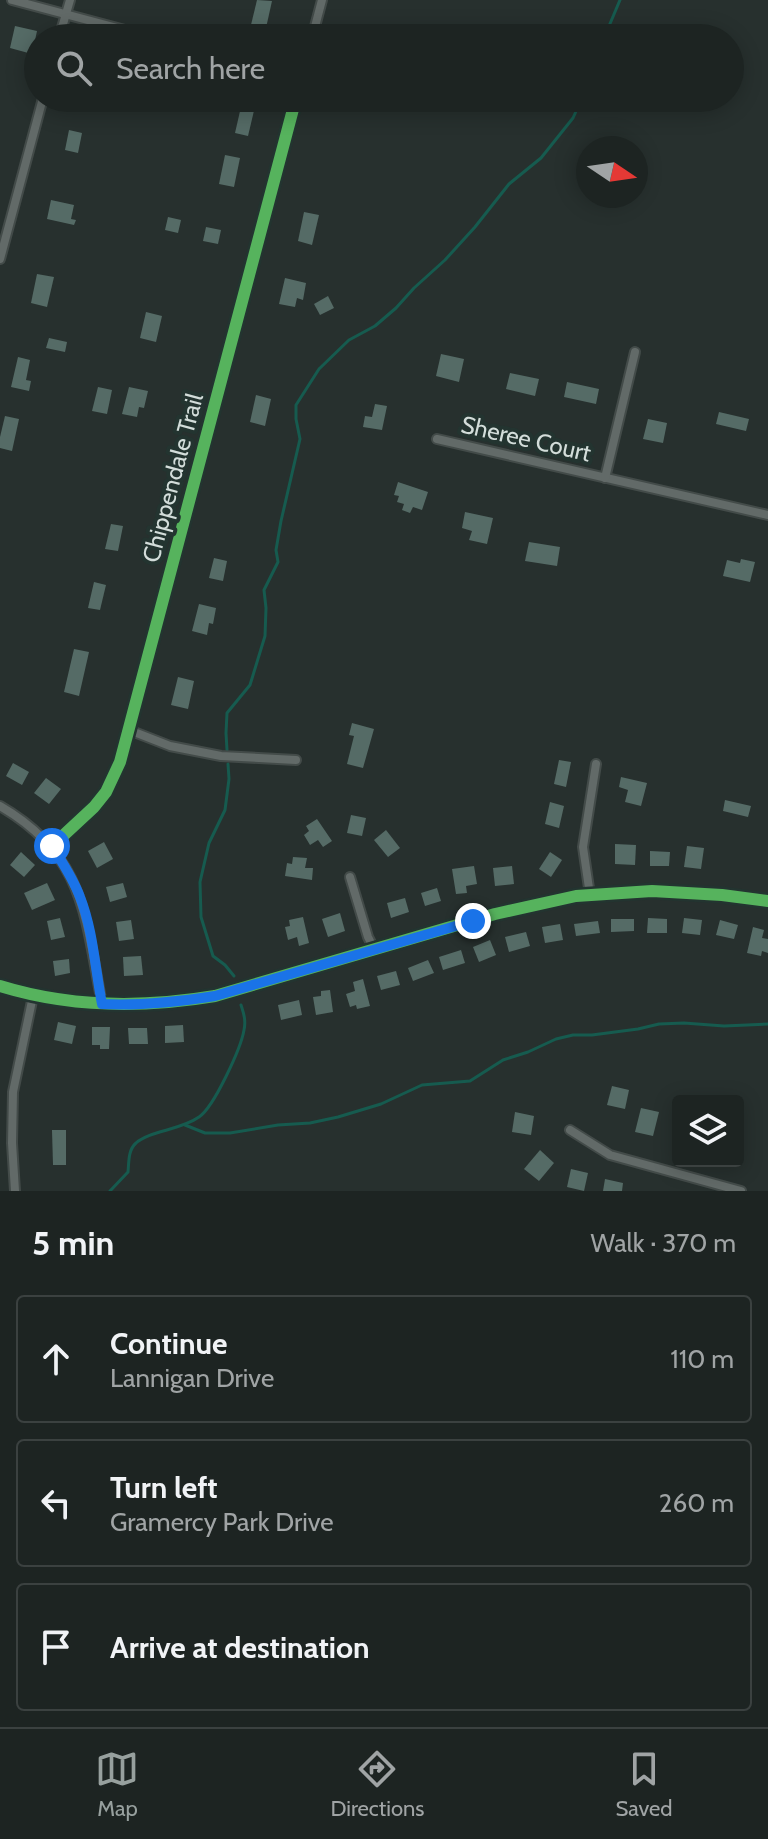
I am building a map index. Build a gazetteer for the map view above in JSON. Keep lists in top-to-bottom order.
{
  "streets": {
    "street": ["Sheree Court", "Chippendale Trail"]
  },
  "north": "right",
  "page": {
    "search": "Search here",
    "heading": ["5 min", "Walk · 370 m"],
    "list": [
      ["Continue", "Lannigan Drive", "110 m"],
      ["Turn left", "Gramercy Park Drive", "260 m"],
      "Arrive at destination"
    ],
    "nav": ["Map", "Directions", "Saved"]
  }
}
